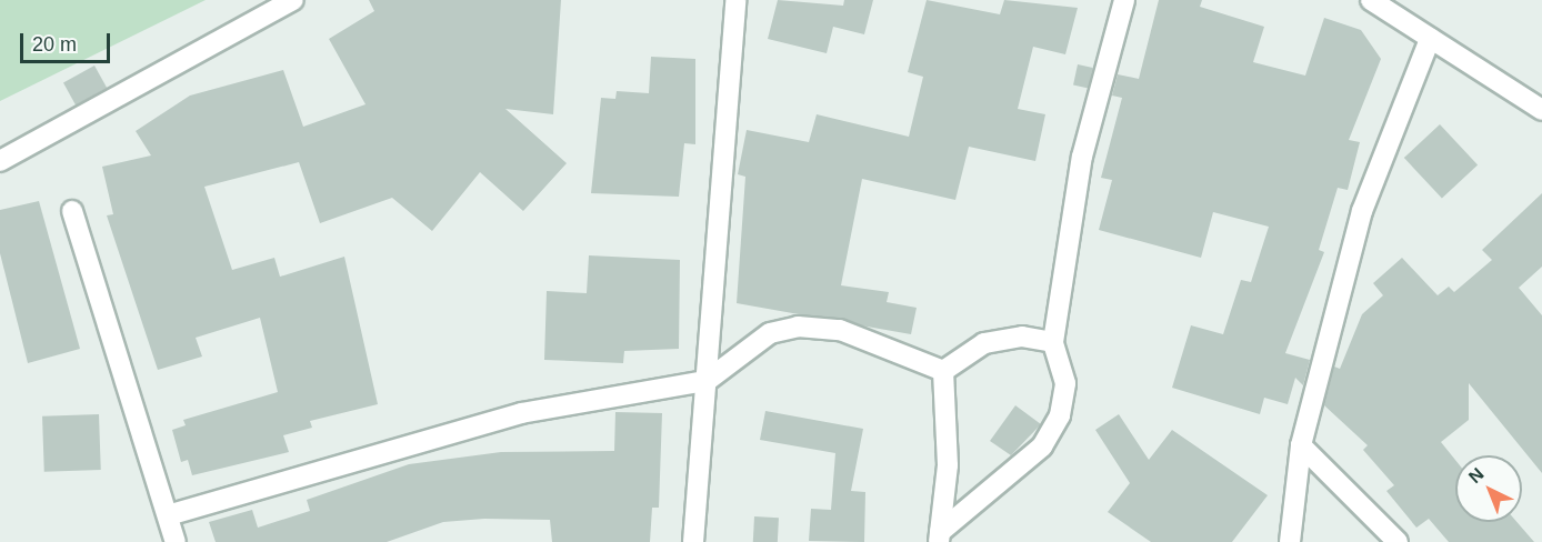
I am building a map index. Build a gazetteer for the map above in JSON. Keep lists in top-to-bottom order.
{
  "scale_bar": "20 m",
  "north": "top left"
}
